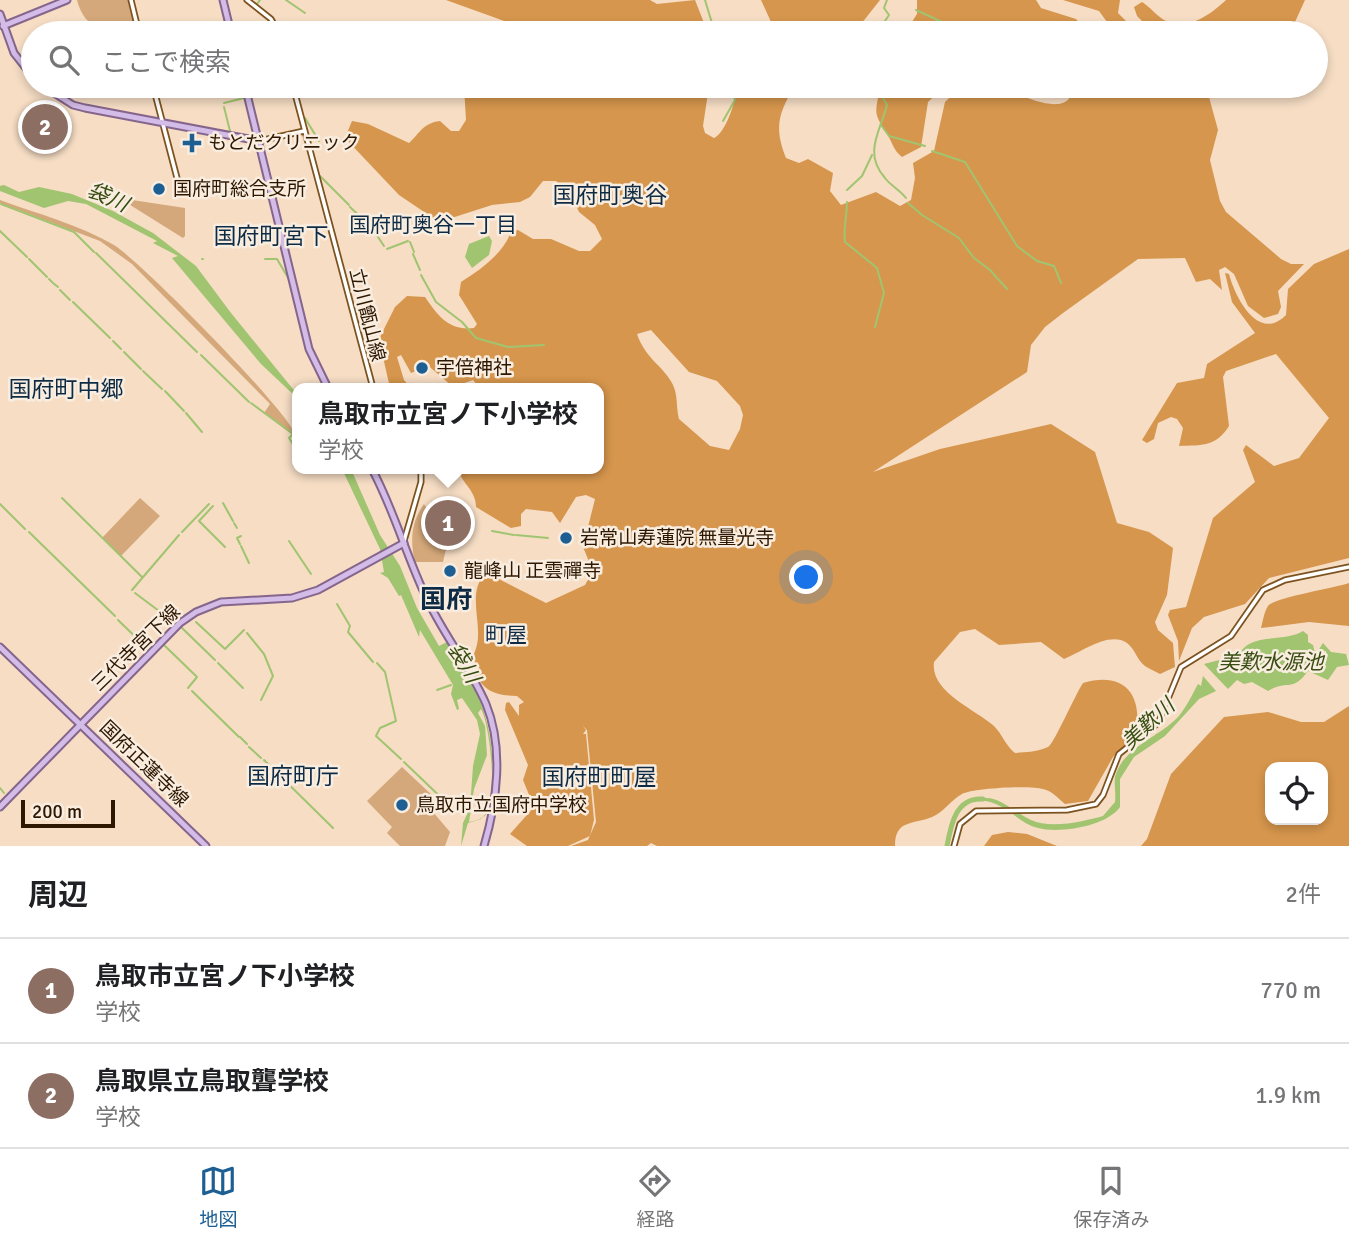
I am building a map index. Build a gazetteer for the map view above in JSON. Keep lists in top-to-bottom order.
{
  "streets": {
    "main road": ["三代寺宮下線", "国府正蓮寺線"],
    "street": ["立川甑山線"]
  },
  "crossings": [
    ["三代寺宮下線", "国府正蓮寺線"]
  ],
  "districts": [
    "国府町奥谷",
    "国府町奥谷一丁目",
    "国府町宮下",
    "国府町中郷",
    "国府",
    "町屋",
    "国府町庁",
    "国府町町屋"
  ],
  "water": ["袋川", "美歎水源池", "美歎川"],
  "places": {
    "health": ["もとだクリニック"],
    "other": [
      "国府町総合支所",
      "宇倍神社",
      "岩常山寿蓮院 無量光寺",
      "龍峰山 正雲禪寺",
      "鳥取市立国府中学校"
    ]
  },
  "scale_bar": "200 m",
  "page": {
    "search": "ここで検索",
    "pins": ["2", "1"],
    "popup": ["鳥取市立宮ノ下小学校", "学校"],
    "scale": "200 m",
    "heading": ["周辺", "2件"],
    "list": [
      {
        "mark": "1",
        "name": "鳥取市立宮ノ下小学校",
        "note": "学校",
        "value": "770 m"
      },
      {
        "mark": "2",
        "name": "鳥取県立鳥取聾学校",
        "note": "学校",
        "value": "1.9 km"
      }
    ],
    "nav": ["地図", "経路", "保存済み"]
  }
}
